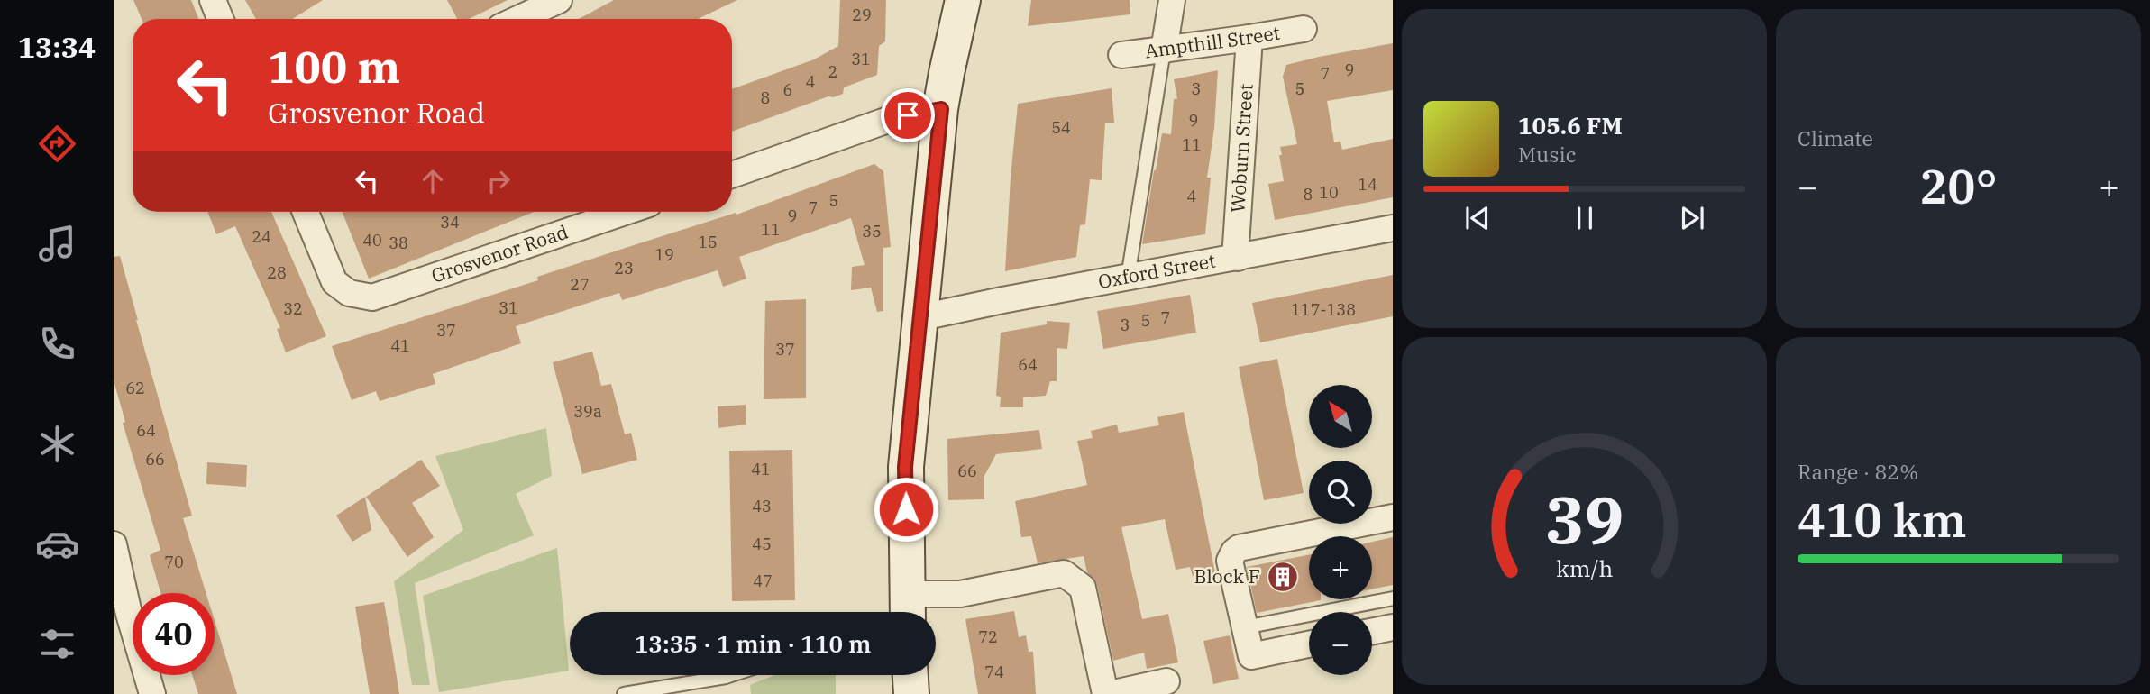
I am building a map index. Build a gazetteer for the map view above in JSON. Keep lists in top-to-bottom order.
{
  "streets": {
    "street": [
      "Ampthill Street",
      "Woburn Street",
      "Grosvenor Road",
      "Oxford Street"
    ]
  },
  "crossings": [
    ["Ampthill Street", "Woburn Street"],
    ["Woburn Street", "Oxford Street"]
  ],
  "places": {
    "building": ["Block F"]
  },
  "house_numbers": [
    "29",
    "31",
    "9",
    "2",
    "7",
    "4",
    "3",
    "5",
    "6",
    "8",
    "9",
    "54",
    "11",
    "14",
    "10",
    "8",
    "4",
    "5",
    "7",
    "9",
    "34",
    "11",
    "35",
    "24",
    "40",
    "15",
    "38",
    "19",
    "23",
    "28",
    "27",
    "31",
    "32",
    "117-138",
    "7",
    "5",
    "3",
    "37",
    "41",
    "37",
    "64",
    "62",
    "39a",
    "64",
    "66",
    "41",
    "66",
    "43",
    "45",
    "70",
    "47",
    "72",
    "74"
  ],
  "north": "top left",
  "page": {
    "tabs": "13:34",
    "tile": [
      "Climate",
      ["Range · 82%", "410 km"]
    ],
    "turn": ["100 m", "Grosvenor Road"],
    "song": ["105.6 FM", "Music"],
    "heat": ["−", "20°", "+"],
    "map_buttons": ["+", "−"],
    "limit": "40",
    "trip": "13:35 · 1 min · 110 m",
    "gauge": ["39", "km/h"]
  }
}
